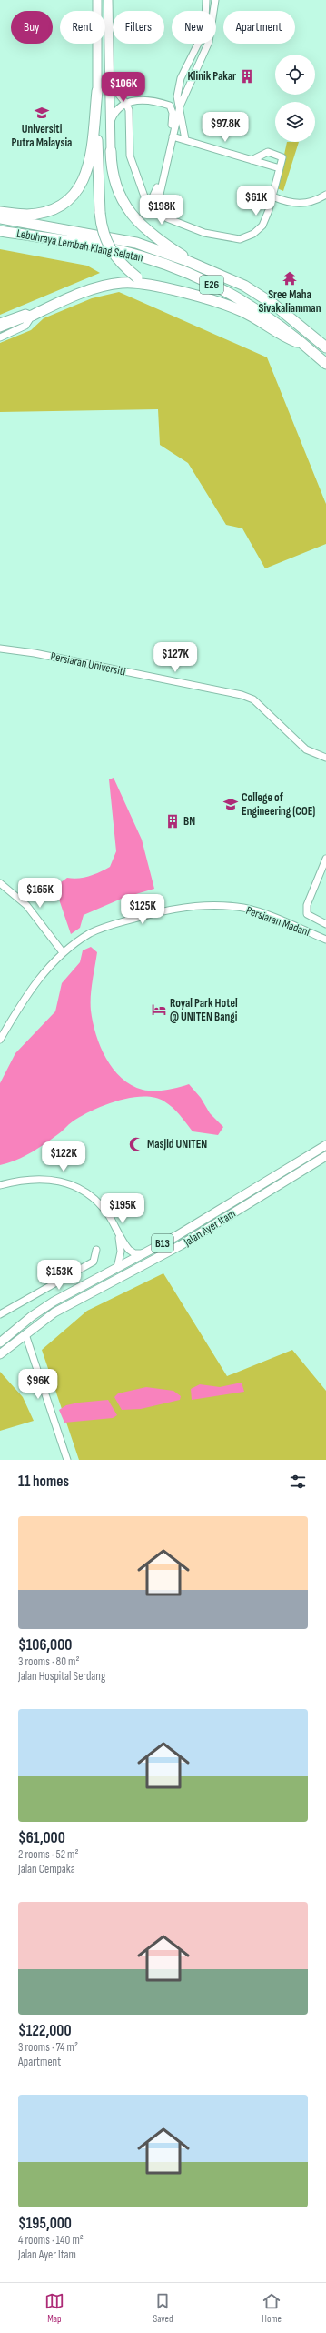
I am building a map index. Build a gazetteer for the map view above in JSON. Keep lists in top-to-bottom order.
{
  "streets": {
    "highway": ["Lebuhraya Lembah Klang Selatan", "E26"],
    "main road": ["Jalan Ayer Itam", "B13"],
    "street": ["Persiaran Universiti", "Persiaran Madani"]
  },
  "places": {
    "building": ["Klinik Pakar", "BN"],
    "school or university": ["Universiti Putra Malaysia", "College of Engineering (COE)"],
    "temple": ["Sree Maha Sivakaliamman"],
    "hotel": ["Royal Park Hotel @ UNITEN Bangi"],
    "mosque": ["Masjid UNITEN"]
  },
  "page": {
    "chip": [
      "Buy",
      "Rent",
      "Filters",
      "New",
      "Apartment"
    ],
    "price": [
      "$106K",
      "$97.8K",
      "$61K",
      "$198K",
      "$127K",
      "$165K",
      "$125K",
      "$122K",
      "$195K",
      "$153K",
      "$96K"
    ],
    "heading": "11 homes",
    "list": [
      {
        "name": "$106,000",
        "note": "3 rooms · 80 m² · Jalan Hospital Serdang"
      },
      {
        "name": "$61,000",
        "note": "2 rooms · 52 m² · Jalan Cempaka"
      },
      {
        "name": "$122,000",
        "note": "3 rooms · 74 m² · Apartment"
      },
      {
        "name": "$195,000",
        "note": "4 rooms · 140 m² · Jalan Ayer Itam"
      }
    ],
    "tabs": ["Map", "Saved", "Home"]
  }
}
